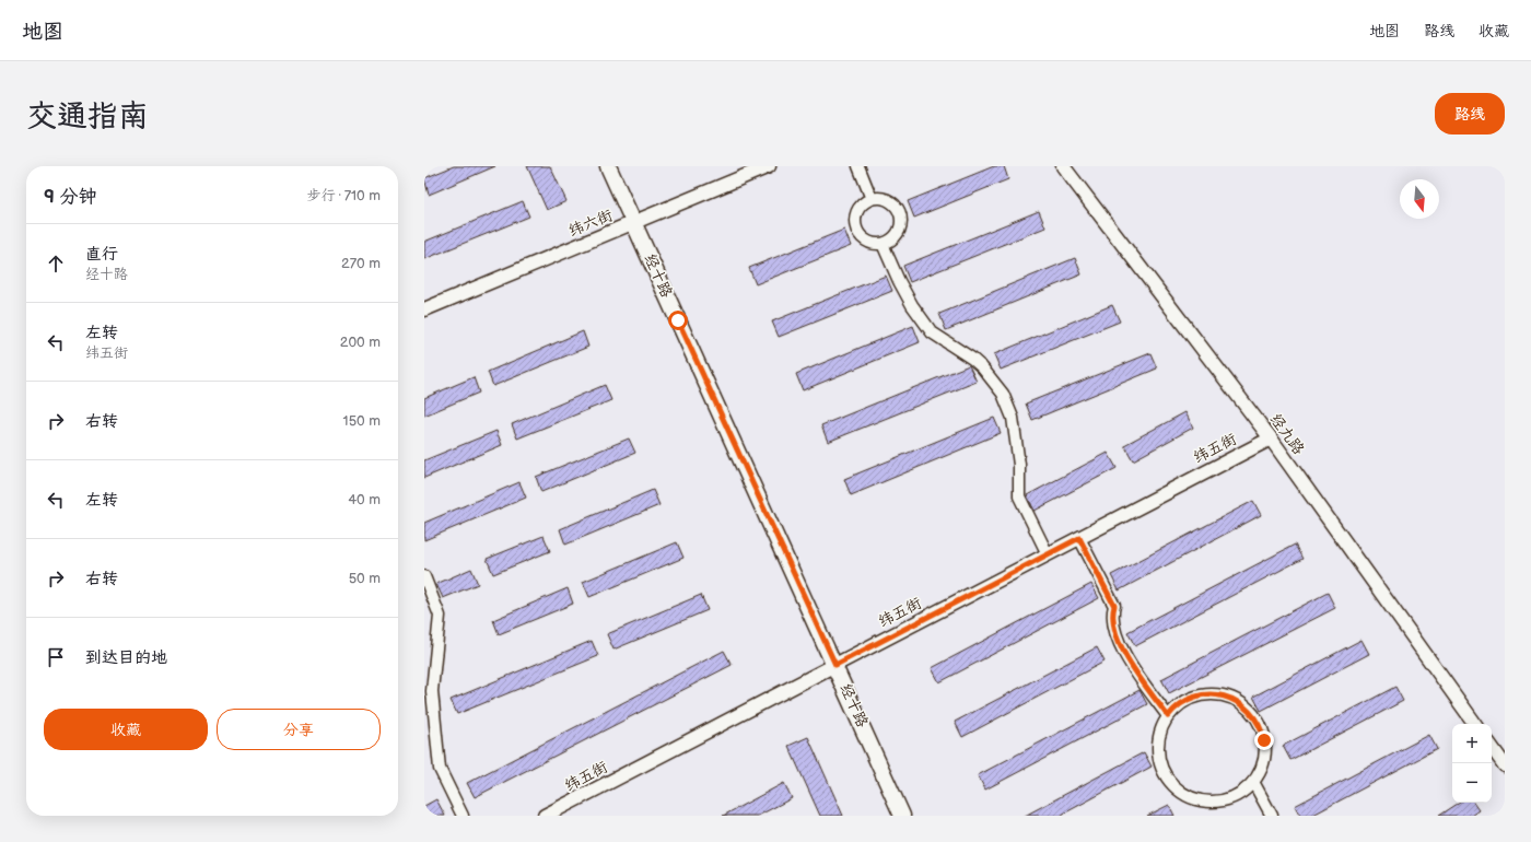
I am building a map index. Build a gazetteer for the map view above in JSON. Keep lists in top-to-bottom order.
{
  "streets": {
    "main road": ["经十路"],
    "street": ["纬六街", "经九路", "纬五街"]
  },
  "crossings": [
    ["纬六街", "经十路"],
    ["经十路", "纬五街"],
    ["经九路", "纬五街"]
  ],
  "north": "bottom",
  "page": {
    "header": "地图",
    "nav": ["地图", "路线", "收藏"],
    "buttons": [
      "路线",
      ["收藏", "分享"]
    ],
    "title": "交通指南",
    "heading": ["9 分钟", "步行 · 710 m"],
    "list": [
      ["直行", "经十路", "270 m"],
      ["左转", "纬五街", "200 m"],
      ["右转", "150 m"],
      ["左转", "40 m"],
      ["右转", "50 m"],
      "到达目的地"
    ],
    "map_buttons": ["+", "−"]
  }
}
